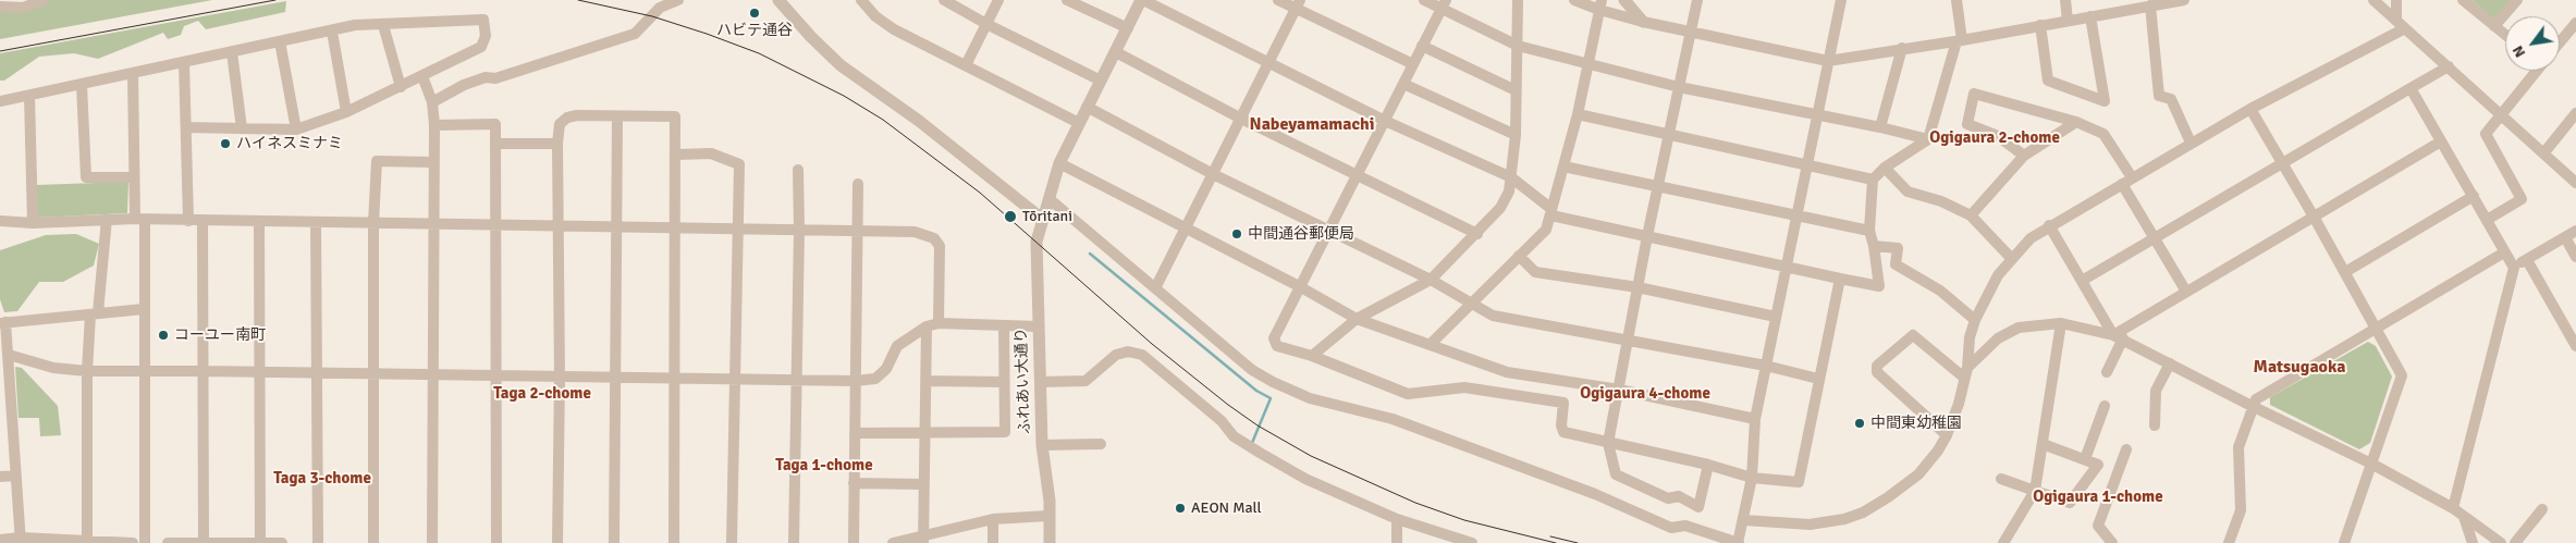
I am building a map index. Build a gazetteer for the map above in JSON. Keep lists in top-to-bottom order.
{
  "streets": {
    "street": ["ふれあい大通り"]
  },
  "districts": [
    "Nabeyamamachi",
    "Ogigaura 2-chome",
    "Matsugaoka",
    "Taga 2-chome",
    "Ogigaura 4-chome",
    "Taga 1-chome",
    "Taga 3-chome",
    "Ogigaura 1-chome"
  ],
  "places": [
    "ハビテ通谷",
    "ハイネスミナミ",
    "Tōritani",
    "中間通谷郵便局",
    "コーユー南町",
    "中間東幼稚園",
    "AEON Mall"
  ],
  "north": "bottom left"
}
